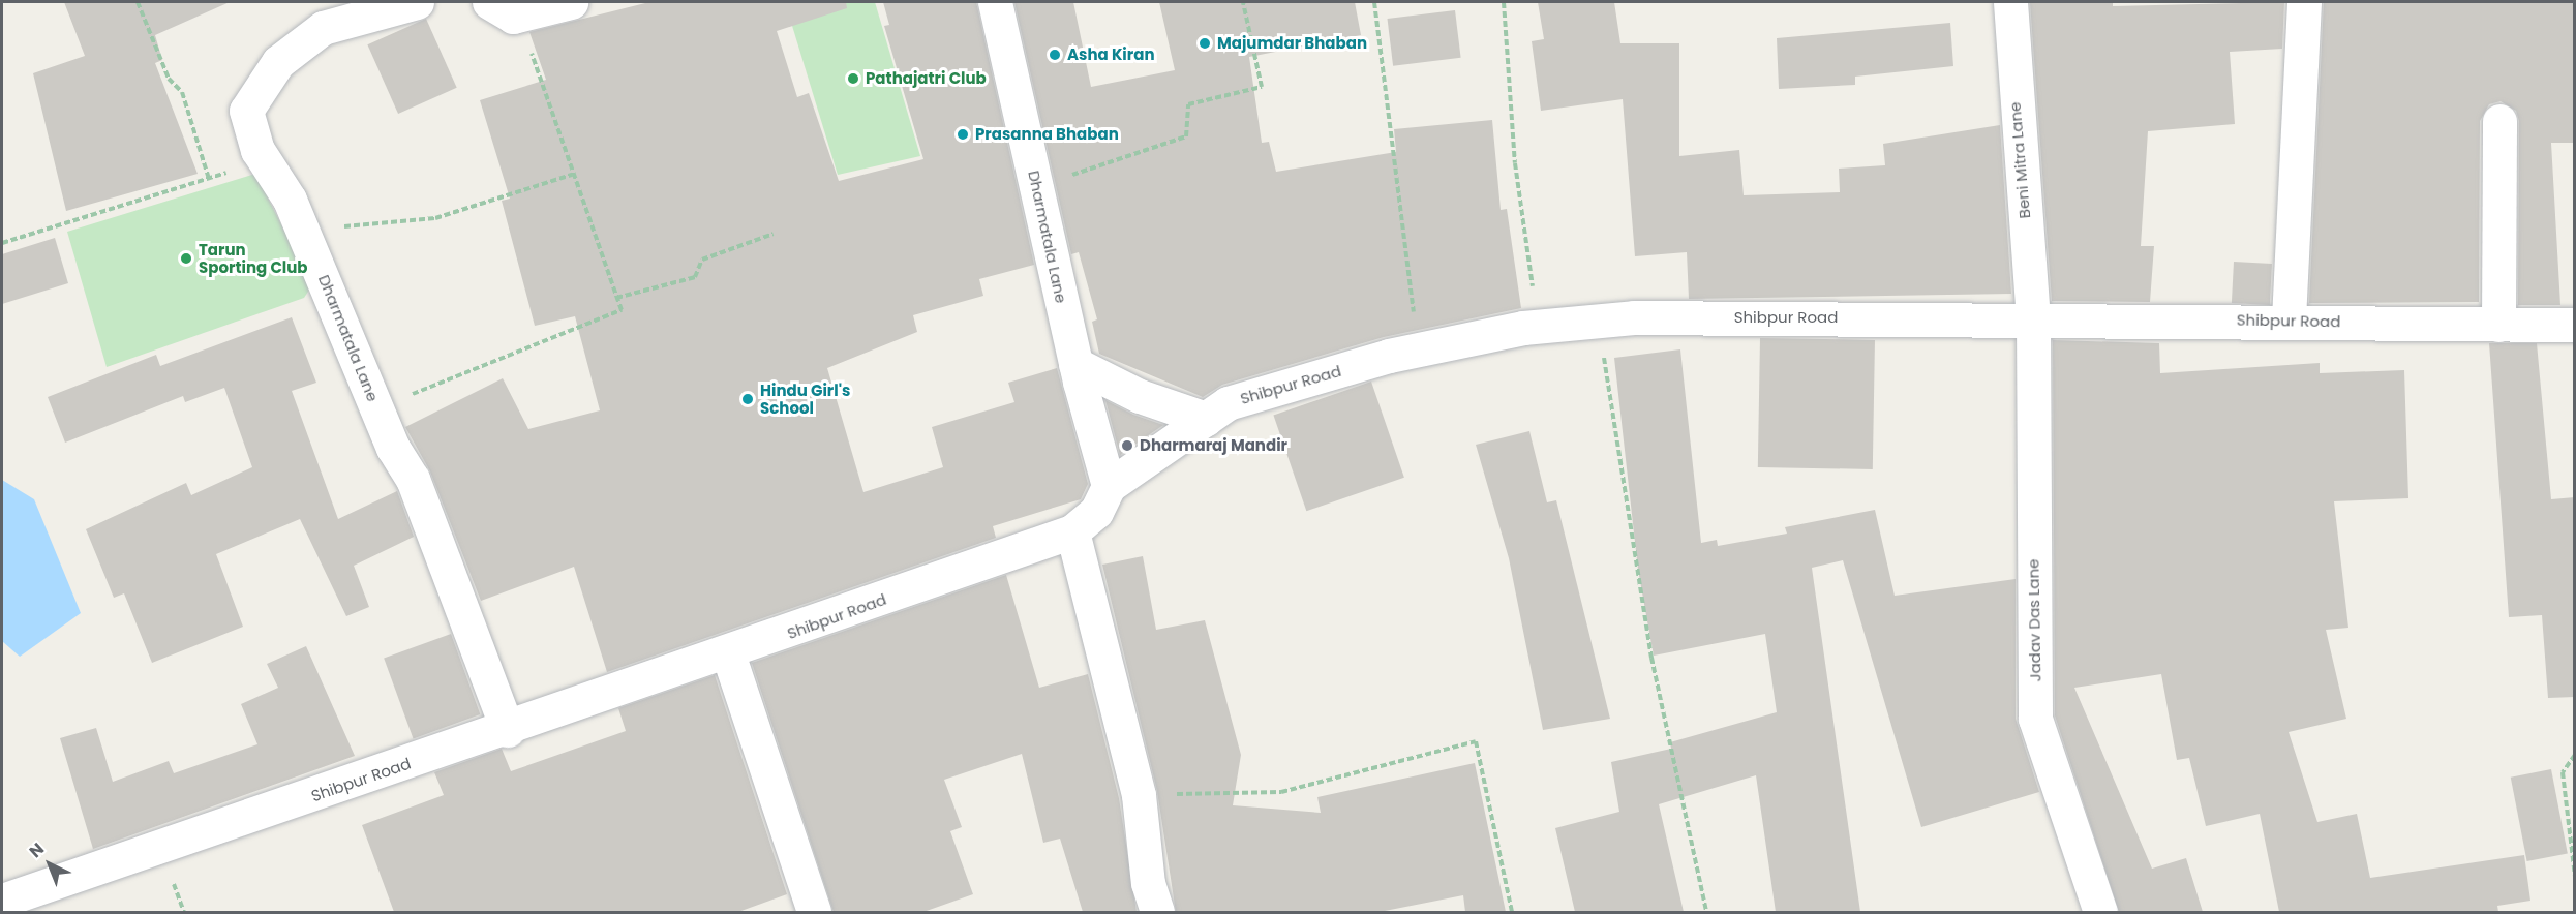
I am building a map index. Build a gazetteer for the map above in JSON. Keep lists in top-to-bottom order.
{
  "streets": {
    "street": [
      "Beni Mitra Lane",
      "Dharmatala Lane",
      "Shibpur Road",
      "Jadav Das Lane"
    ]
  },
  "crossings": [
    ["Beni Mitra Lane", "Shibpur Road"],
    ["Beni Mitra Lane", "Jadav Das Lane"],
    ["Dharmatala Lane", "Shibpur Road"],
    ["Shibpur Road", "Jadav Das Lane"]
  ],
  "places": [
    "Majumdar Bhaban",
    "Asha Kiran",
    "Pathajatri Club",
    "Prasanna Bhaban",
    "Tarun Sporting Club",
    "Hindu Girl's School",
    "Dharmaraj Mandir"
  ],
  "north": "top left"
}
